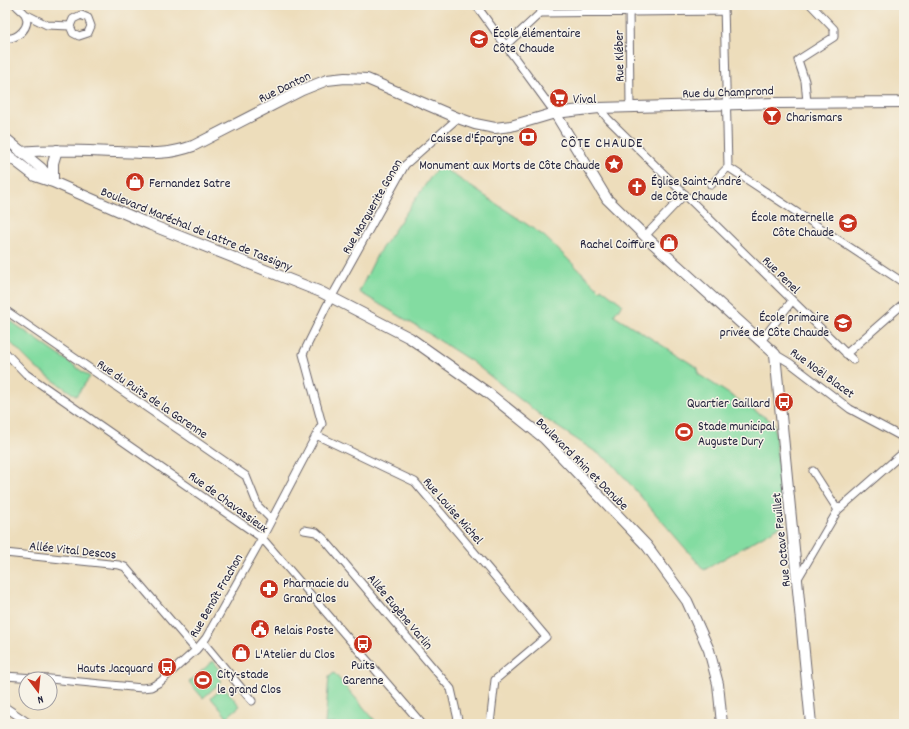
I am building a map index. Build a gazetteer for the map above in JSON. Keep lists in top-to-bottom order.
{
  "streets": {
    "street": [
      "Rue Kléber",
      "Rue Danton",
      "Rue du Champrond",
      "Rue Marguerite Gonon",
      "Boulevard Maréchal de Lattre de Tassigny",
      "Rue Penel",
      "Rue Noël Blacet",
      "Rue du Puits de la Garenne",
      "Boulevard Rhin et Danube",
      "Rue de Chavassieux",
      "Rue Louise Michel",
      "Rue Octave Feuillet",
      "Allée Vital Descos",
      "Rue Benoît Frachon",
      "Allée Eugène Varlin"
    ]
  },
  "crossings": [
    ["Rue Kléber", "Rue du Champrond"],
    ["Rue Danton", "Rue du Champrond"],
    ["Rue Danton", "Rue Marguerite Gonon"],
    ["Rue Danton", "Boulevard Maréchal de Lattre de Tassigny"],
    ["Rue Danton", "Rue Noël Blacet"],
    ["Rue du Champrond", "Rue Penel"],
    ["Rue du Champrond", "Rue Noël Blacet"],
    ["Rue Marguerite Gonon", "Boulevard Maréchal de Lattre de Tassigny"],
    ["Rue Marguerite Gonon", "Boulevard Rhin et Danube"],
    ["Rue Marguerite Gonon", "Rue Louise Michel"],
    ["Rue Marguerite Gonon", "Rue Benoît Frachon"],
    ["Boulevard Maréchal de Lattre de Tassigny", "Boulevard Rhin et Danube"],
    ["Rue Noël Blacet", "Rue Octave Feuillet"],
    ["Rue du Puits de la Garenne", "Rue Benoît Frachon"],
    ["Rue de Chavassieux", "Rue Benoît Frachon"],
    ["Rue Louise Michel", "Rue Benoît Frachon"],
    ["Allée Vital Descos", "Rue Benoît Frachon"]
  ],
  "districts": ["CÔTE CHAUDE"],
  "places": {
    "school or university": ["École élémentaire Côte Chaude", "École maternelle Côte Chaude", "École primaire privée de Côte Chaude"],
    "supermarket": ["Vival"],
    "bar": ["Charismars"],
    "bank": ["Caisse d'Épargne"],
    "place": ["Monument aux Morts de Côte Chaude"],
    "shop": ["Fernandez Satre", "Rachel Coiffure", "L'Atelier du Clos"],
    "church": ["Église Saint-André de Côte Chaude"],
    "bus stop": ["Quartier Gaillard", "Puits Garenne", "Hauts Jacquard"],
    "sports": ["Stade municipal Auguste Dury", "City-stade le grand Clos"],
    "pharmacy": ["Pharmacie du Grand Clos"],
    "public building": ["Relais Poste"]
  },
  "north": "bottom"
}
